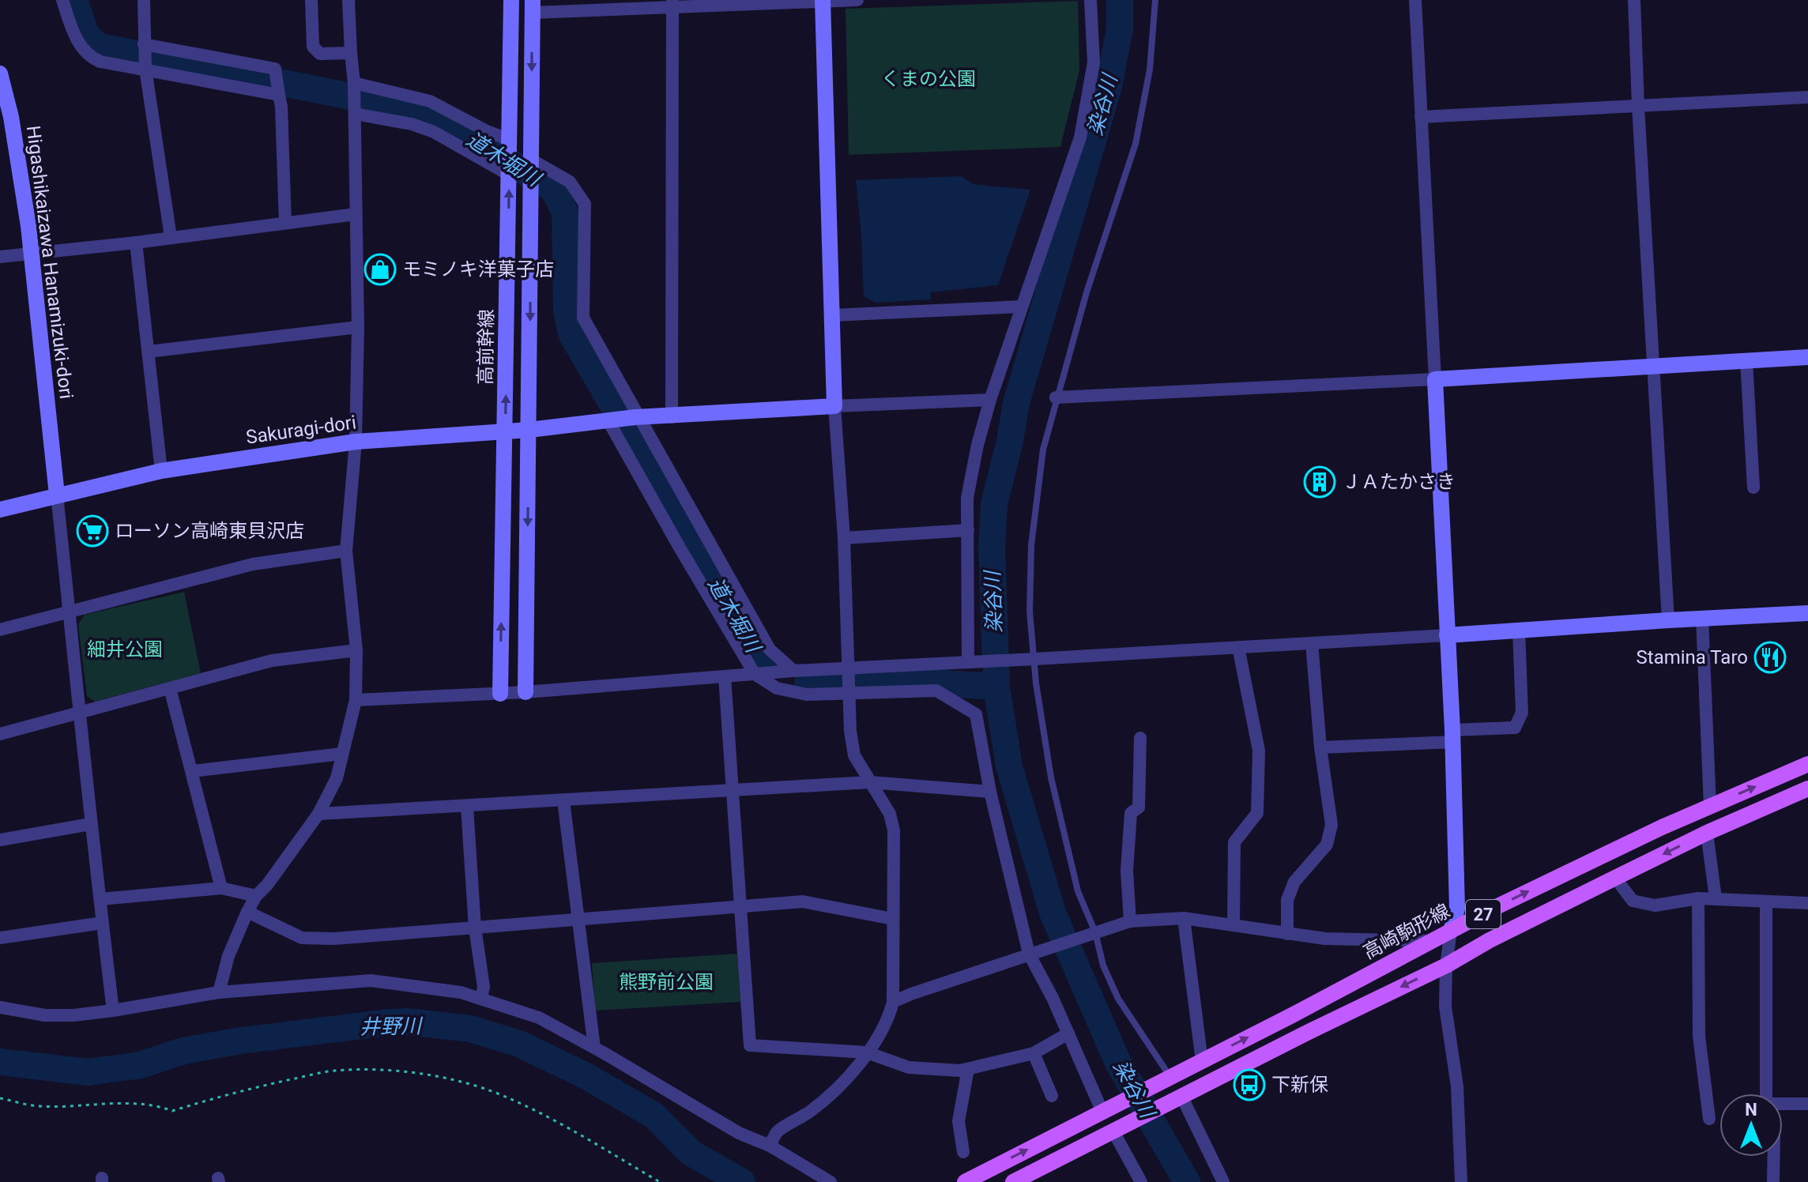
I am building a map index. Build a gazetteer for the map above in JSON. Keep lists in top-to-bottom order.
{
  "streets": {
    "main road": ["27", "高崎駒形線"],
    "street": ["Higashikaizawa Hanamizuki-dori", "高前幹線", "Sakuragi-dori"]
  },
  "crossings": [
    ["Higashikaizawa Hanamizuki-dori", "Sakuragi-dori"],
    ["高前幹線", "Sakuragi-dori"],
    ["27", "高崎駒形線"]
  ],
  "water": ["染谷川", "道木堀川", "井野川"],
  "parks": ["くまの公園", "細井公園", "熊野前公園"],
  "places": {
    "shop": ["モミノキ洋菓子店"],
    "building": ["ＪＡたかさき"],
    "supermarket": ["ローソン高崎東貝沢店"],
    "restaurant": ["Stamina Taro"],
    "bus stop": ["下新保"]
  },
  "north": "top"
}
